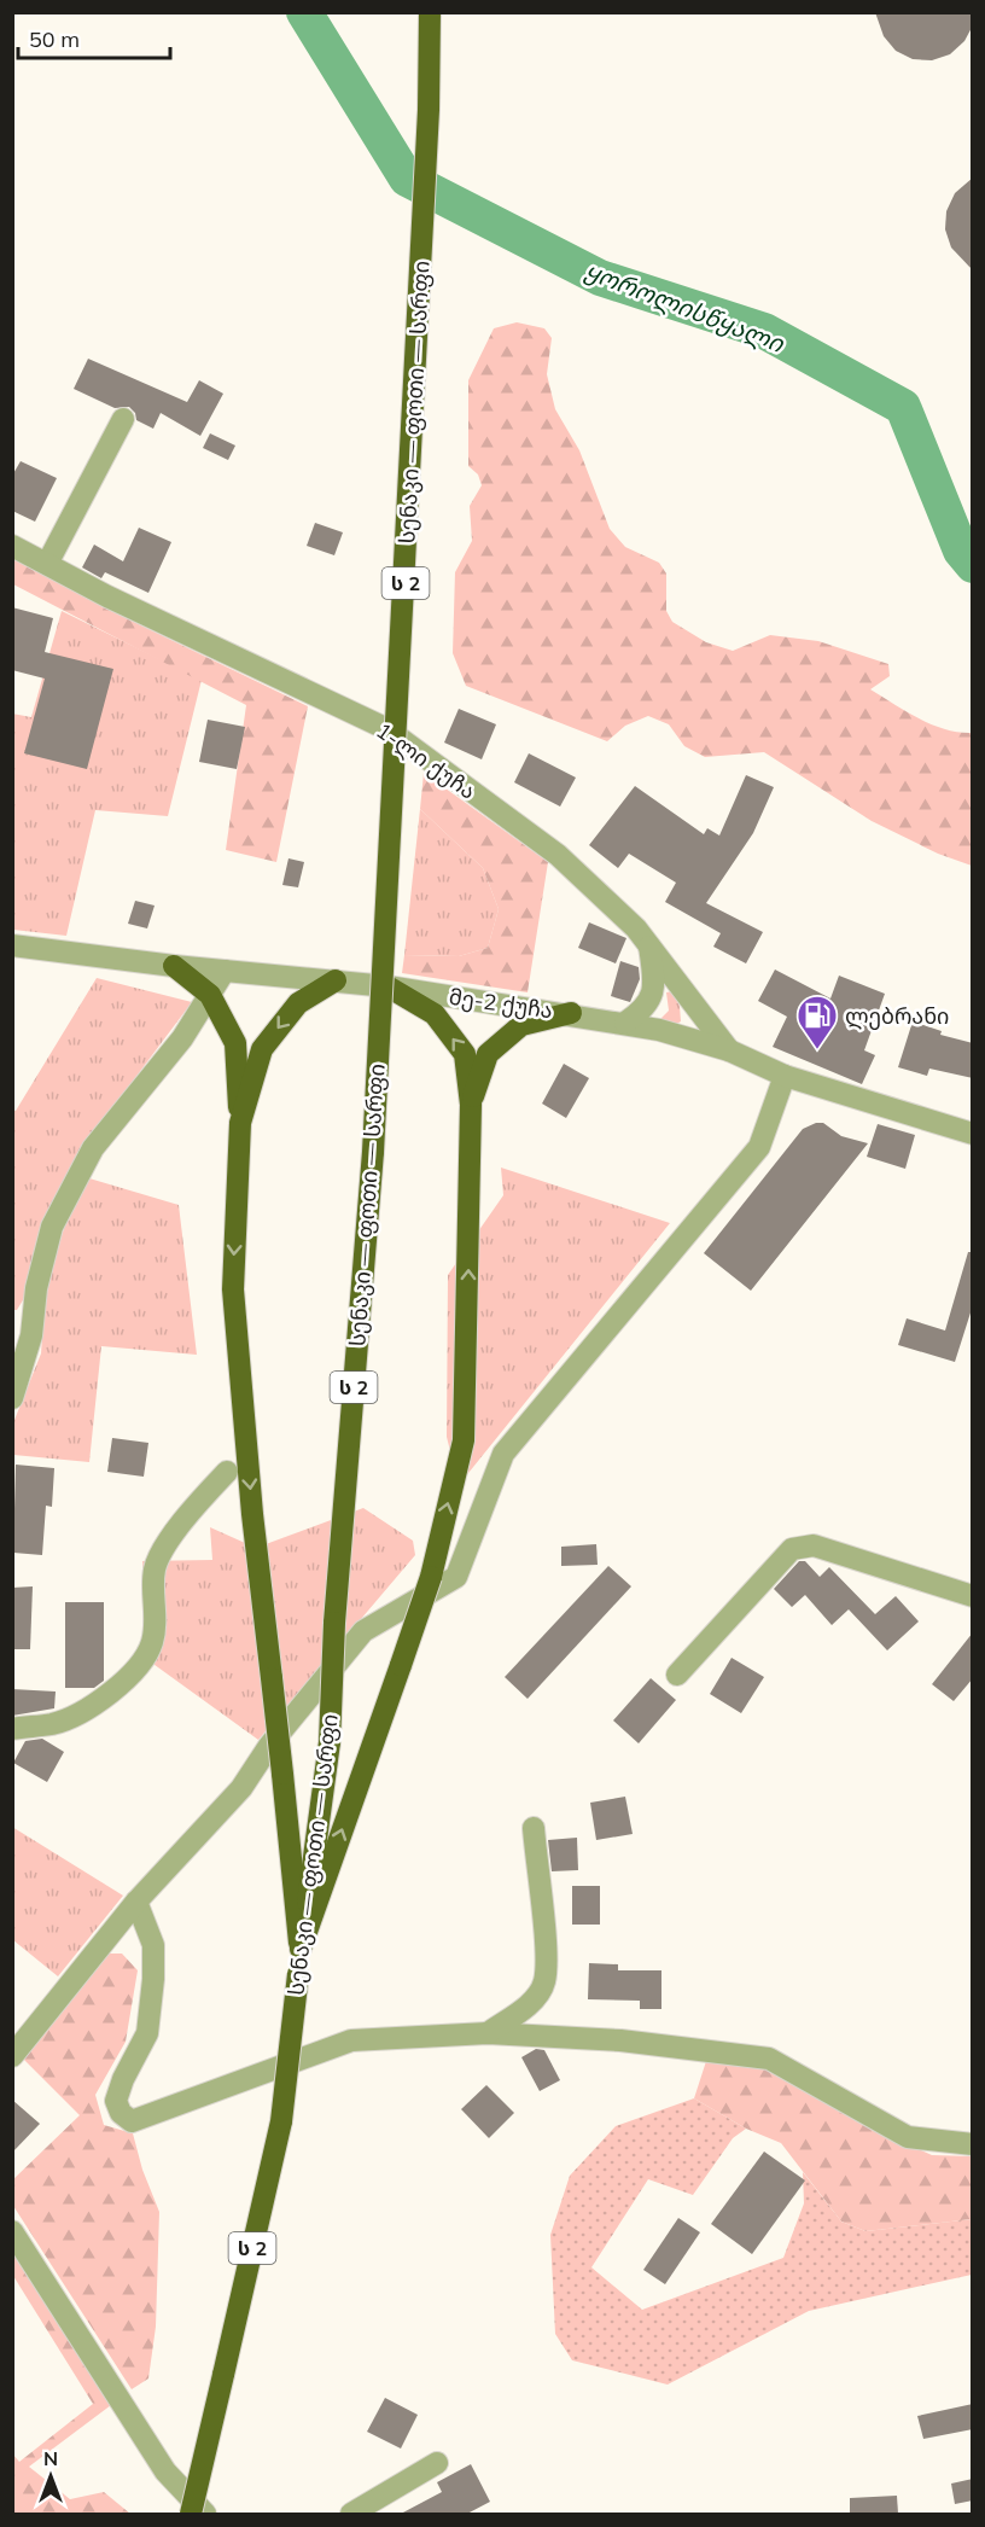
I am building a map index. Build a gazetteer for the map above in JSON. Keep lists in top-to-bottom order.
{
  "streets": {
    "highway": ["სენაკი — ფოთი — სარფი", "ს 2"],
    "street": ["1-ლი ქუჩა", "მე-2 ქუჩა"]
  },
  "crossings": [
    ["1-ლი ქუჩა", "მე-2 ქუჩა"]
  ],
  "water": ["ყოროლისწყალი"],
  "places": {
    "fuel station": ["ლებრანი"]
  },
  "scale_bar": "50 m",
  "north": "top"
}
